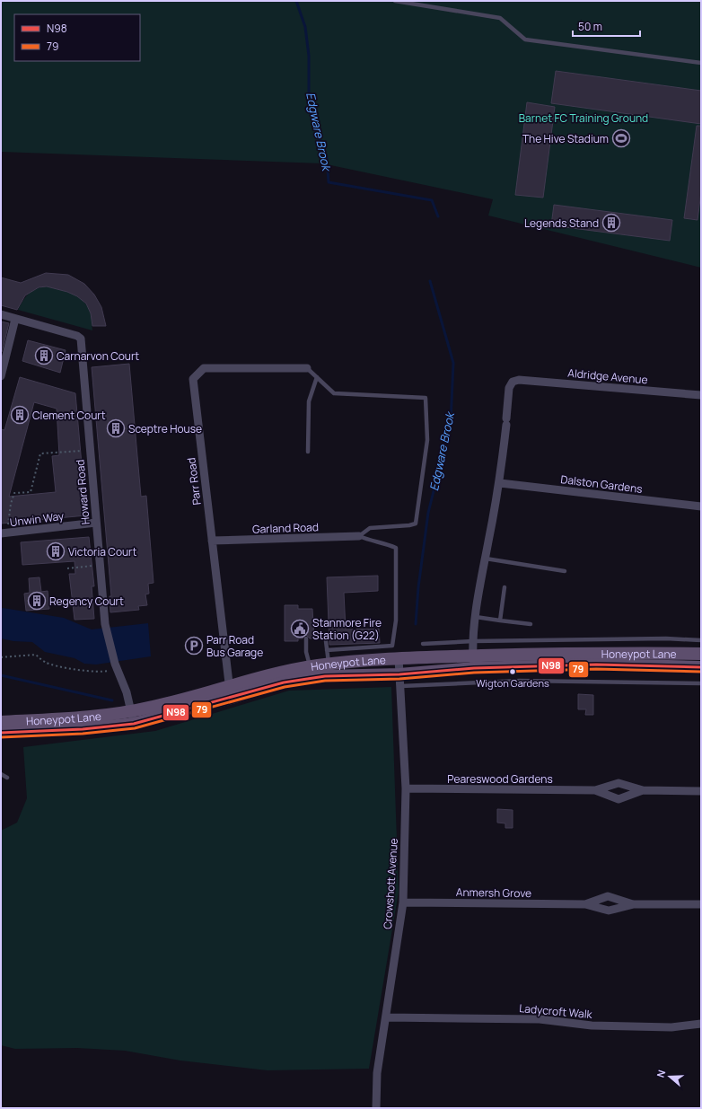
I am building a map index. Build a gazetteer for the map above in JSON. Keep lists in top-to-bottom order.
{
  "streets": {
    "main road": ["Honeypot Lane"],
    "street": [
      "Aldridge Avenue",
      "Parr Road",
      "Dalston Gardens",
      "Howard Road",
      "Unwin Way",
      "Garland Road",
      "Peareswood Gardens",
      "Crowshott Avenue",
      "Anmersh Grove",
      "Ladycroft Walk"
    ]
  },
  "crossings": [
    ["Aldridge Avenue", "Dalston Gardens"],
    ["Parr Road", "Garland Road"],
    ["Parr Road", "Honeypot Lane"],
    ["Howard Road", "Unwin Way"],
    ["Howard Road", "Honeypot Lane"],
    ["Honeypot Lane", "Crowshott Avenue"],
    ["Peareswood Gardens", "Crowshott Avenue"],
    ["Crowshott Avenue", "Anmersh Grove"],
    ["Crowshott Avenue", "Ladycroft Walk"]
  ],
  "water": ["Edgware Brook"],
  "parks": ["Barnet FC Training Ground"],
  "places": {
    "sports": ["The Hive Stadium"],
    "building": [
      "Legends Stand",
      "Carnarvon Court",
      "Clement Court",
      "Sceptre House",
      "Victoria Court",
      "Regency Court"
    ],
    "public building": ["Stanmore Fire Station (G22)"],
    "parking": ["Parr Road Bus Garage"],
    "other": ["Wigton Gardens"]
  },
  "lines": ["transit line N98", "transit line 79"],
  "legend": ["N98", "79"],
  "scale_bar": "50 m",
  "north": "left"
}
